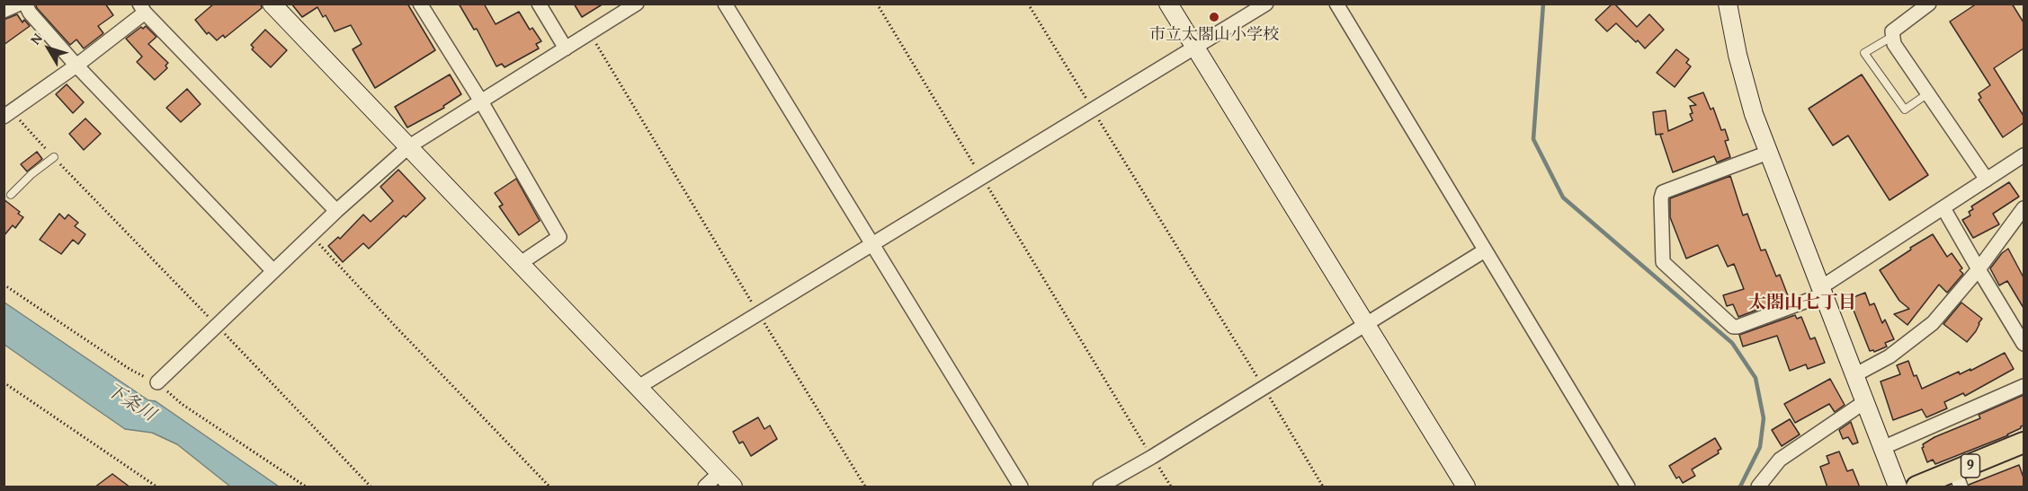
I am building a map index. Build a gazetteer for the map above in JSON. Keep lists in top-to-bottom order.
{
  "streets": {
    "main road": ["9"]
  },
  "districts": ["太閤山七丁目"],
  "water": ["下条川"],
  "places": ["市立太閤山小学校"],
  "north": "top left"
}
